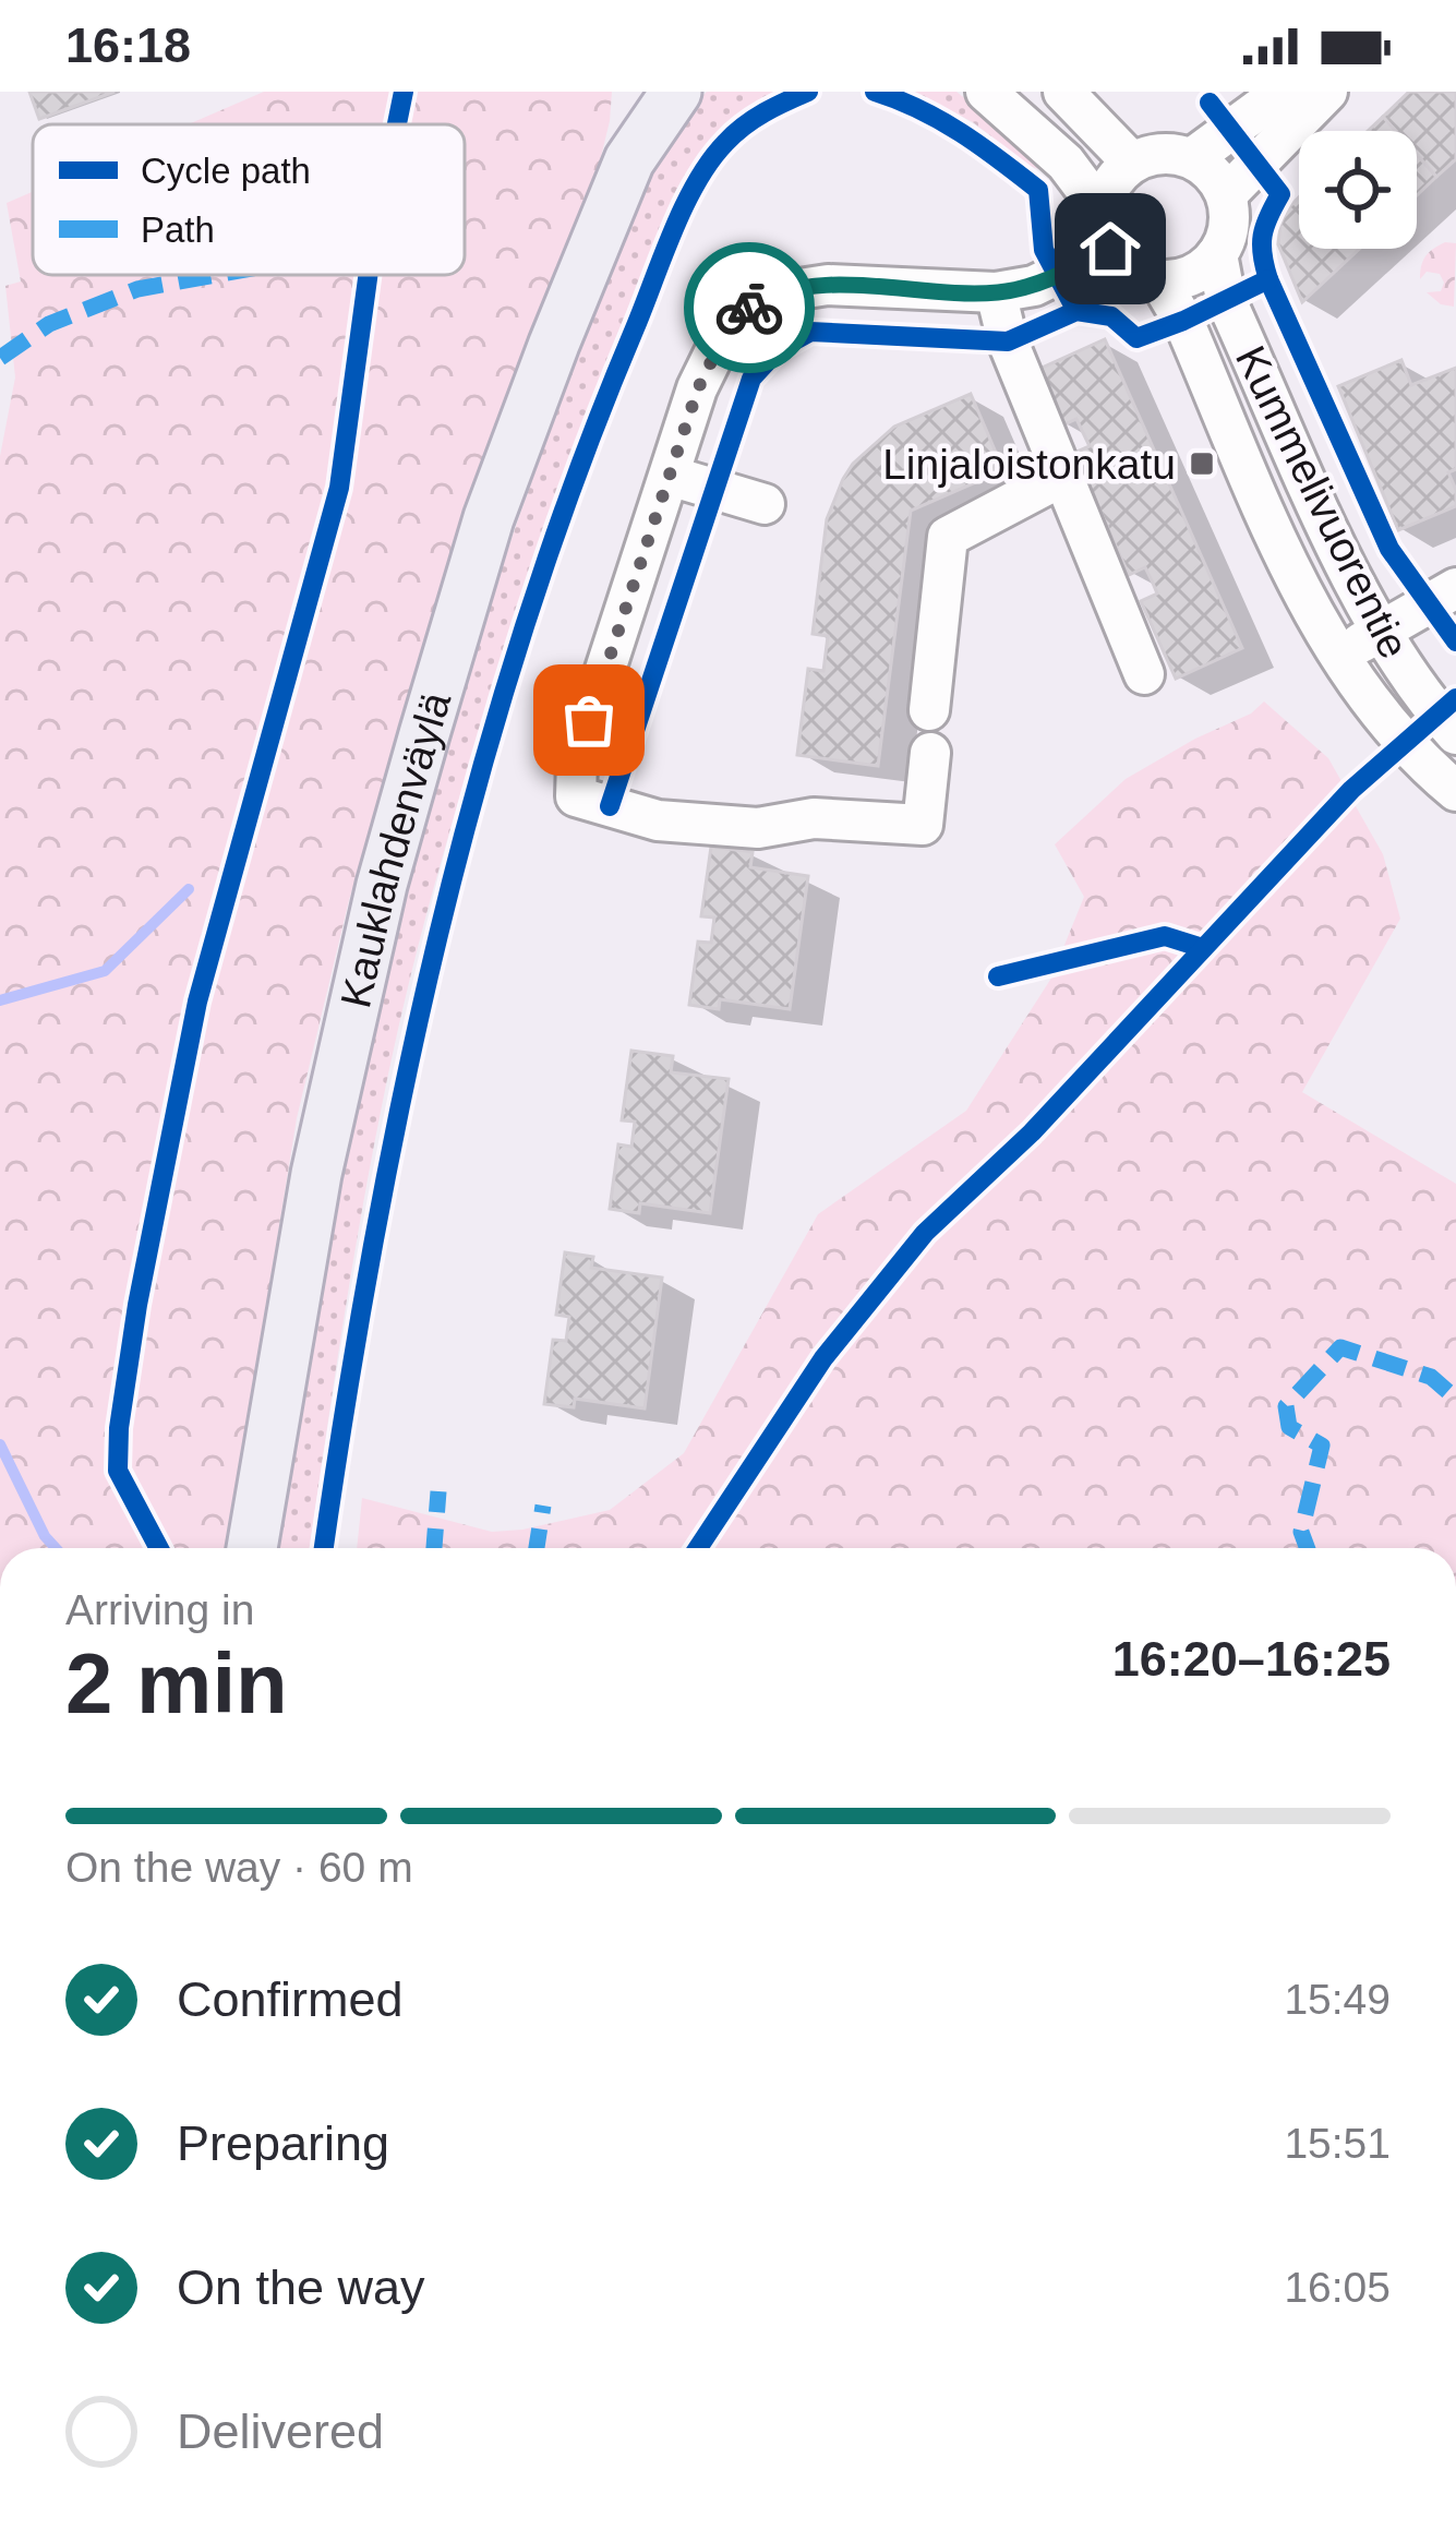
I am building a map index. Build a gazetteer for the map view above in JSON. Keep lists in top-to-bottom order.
{
  "streets": {
    "main road": ["Kauklahdenväylä"],
    "street": ["Kummelivuorentie"]
  },
  "places": {
    "transit": ["Linjaloistonkatu"]
  },
  "legend": ["Cycle path", "Path"],
  "page": {
    "status": "16:18",
    "heading": ["2 min", "Arriving in", "16:20–16:25"],
    "bar": "On the way · 60 m",
    "list": [
      ["Confirmed", "15:49"],
      ["Preparing", "15:51"],
      ["On the way", "16:05"],
      "Delivered"
    ]
  }
}
